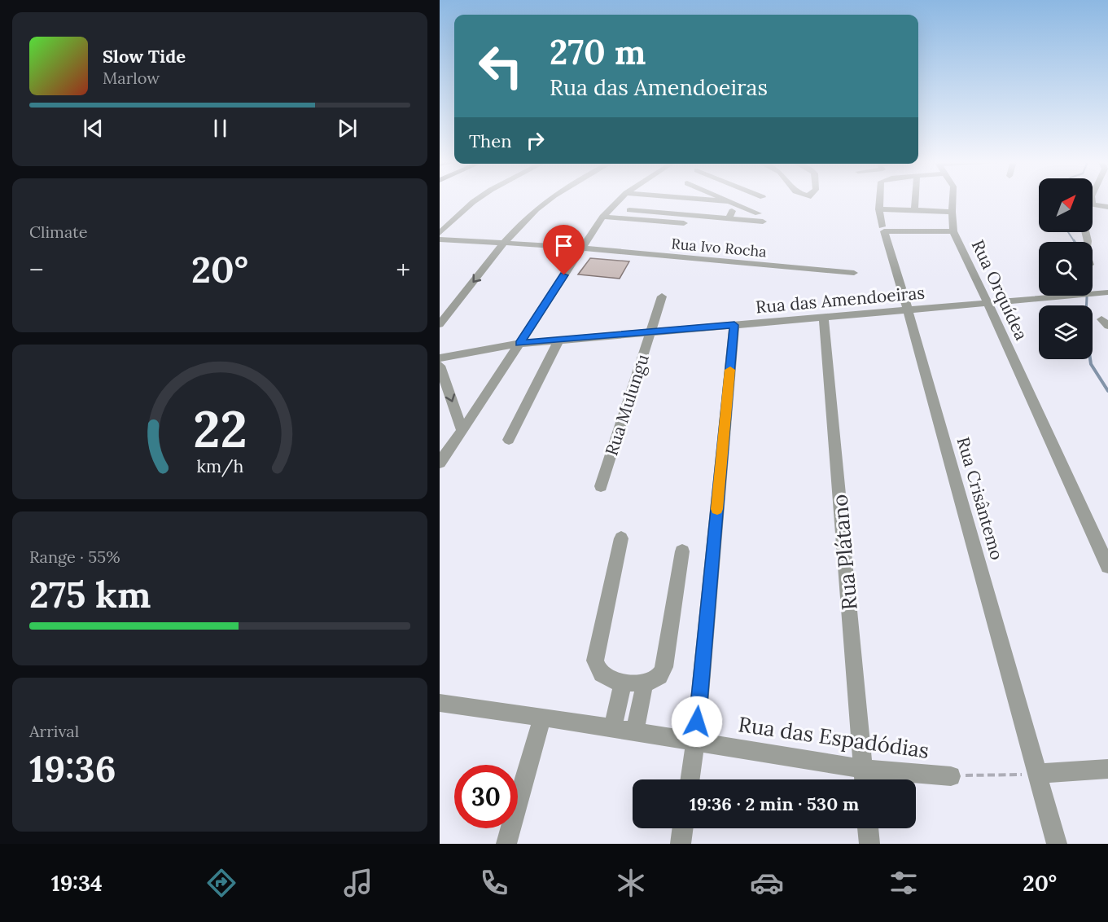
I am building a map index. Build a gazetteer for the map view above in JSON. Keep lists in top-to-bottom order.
{
  "streets": {
    "street": [
      "Rua Ivo Rocha",
      "Rua Orquídea",
      "Rua das Amendoeiras",
      "Rua Mulungu",
      "Rua Crisântemo",
      "Rua Plátano",
      "Rua das Espadódias"
    ]
  },
  "crossings": [
    ["Rua Orquídea", "Rua das Amendoeiras"],
    ["Rua Orquídea", "Rua Crisântemo"],
    ["Rua das Amendoeiras", "Rua Mulungu"],
    ["Rua das Amendoeiras", "Rua Crisântemo"],
    ["Rua das Amendoeiras", "Rua Plátano"],
    ["Rua Plátano", "Rua das Espadódias"]
  ],
  "north": "top right",
  "page": {
    "turn": ["270 m", "Rua das Amendoeiras"],
    "song": ["Slow Tide", "Marlow"],
    "then": "Then",
    "tile": [
      "Climate",
      ["Range · 55%", "275 km"],
      ["Arrival", "19:36"]
    ],
    "heat": ["−", "20°", "+"],
    "limit": "30",
    "trip": "19:36 · 2 min · 530 m",
    "tabs": ["19:34", "20°"],
    "gauge": ["22", "km/h"]
  }
}
